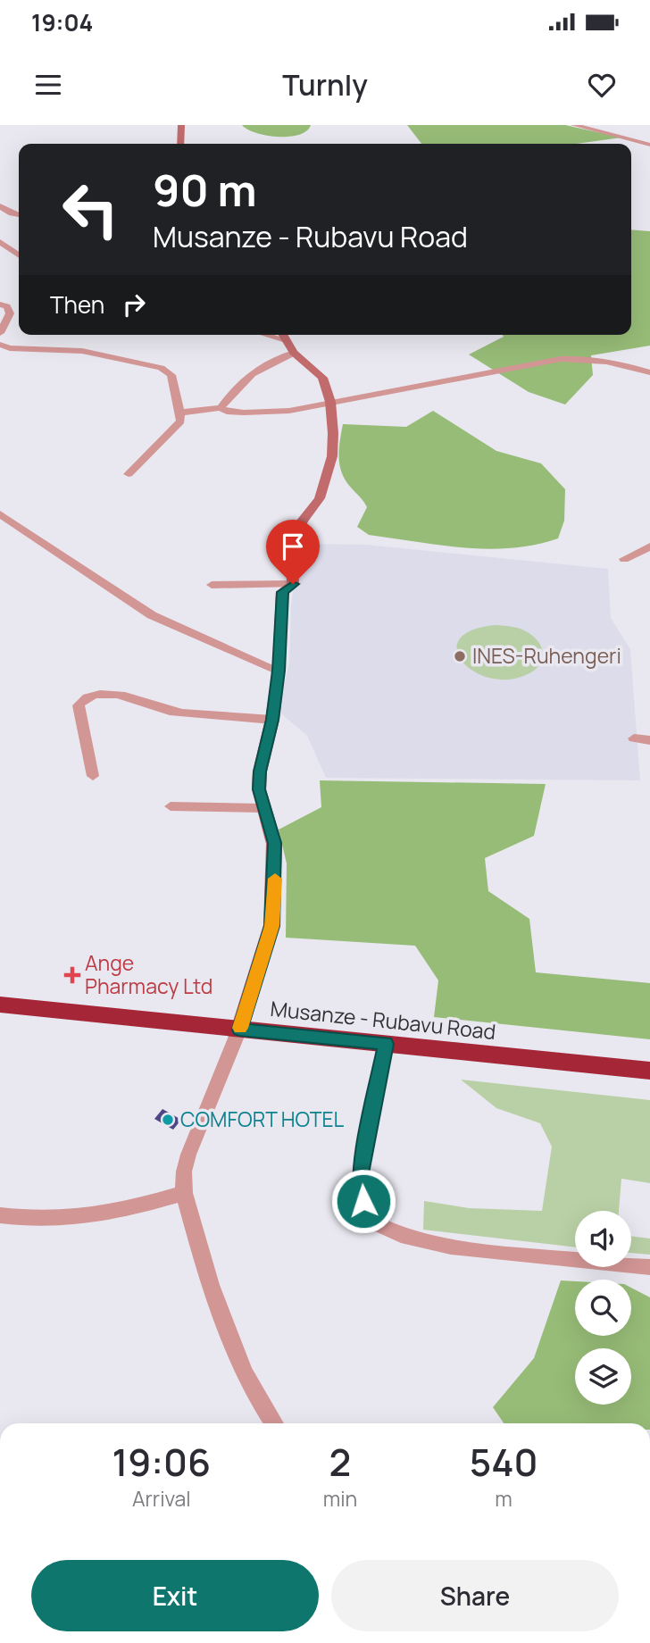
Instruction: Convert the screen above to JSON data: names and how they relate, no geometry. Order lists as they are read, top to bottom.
{
  "streets": {
    "highway": ["Musanze - Rubavu Road"]
  },
  "places": {
    "other": ["INES-Ruhengeri", "COMFORT HOTEL"],
    "health": ["Ange Pharmacy Ltd"]
  },
  "page": {
    "status": "19:04",
    "header": "Turnly",
    "turn": ["90 m", "Musanze - Rubavu Road"],
    "then": "Then",
    "eta": [
      "19:06",
      "Arrival",
      "2",
      "min",
      "540",
      "m"
    ],
    "buttons": ["Exit", "Share"]
  }
}
